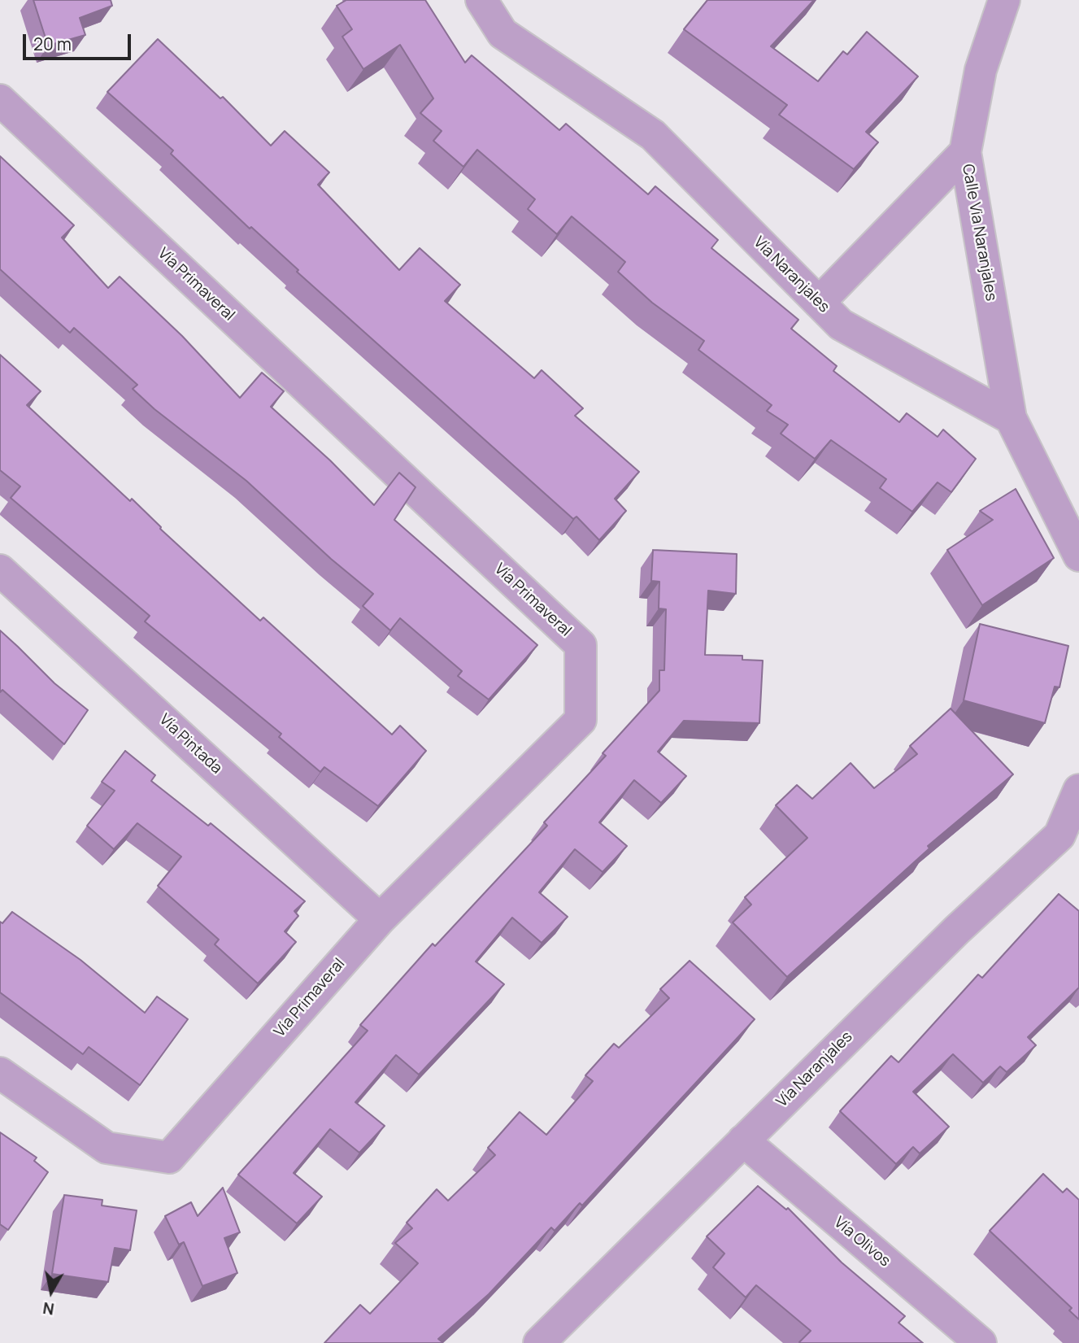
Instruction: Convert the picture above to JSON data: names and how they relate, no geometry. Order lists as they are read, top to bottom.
{
  "streets": {
    "street": [
      "Calle Via Naranjales",
      "Vía Naranjales",
      "Vía Primaveral",
      "Vía Pintada",
      "Vía Olivos"
    ]
  },
  "crossings": [
    ["Calle Via Naranjales", "Vía Naranjales"],
    ["Vía Naranjales", "Vía Olivos"],
    ["Vía Primaveral", "Vía Pintada"]
  ],
  "scale_bar": "20 m",
  "north": "bottom"
}
